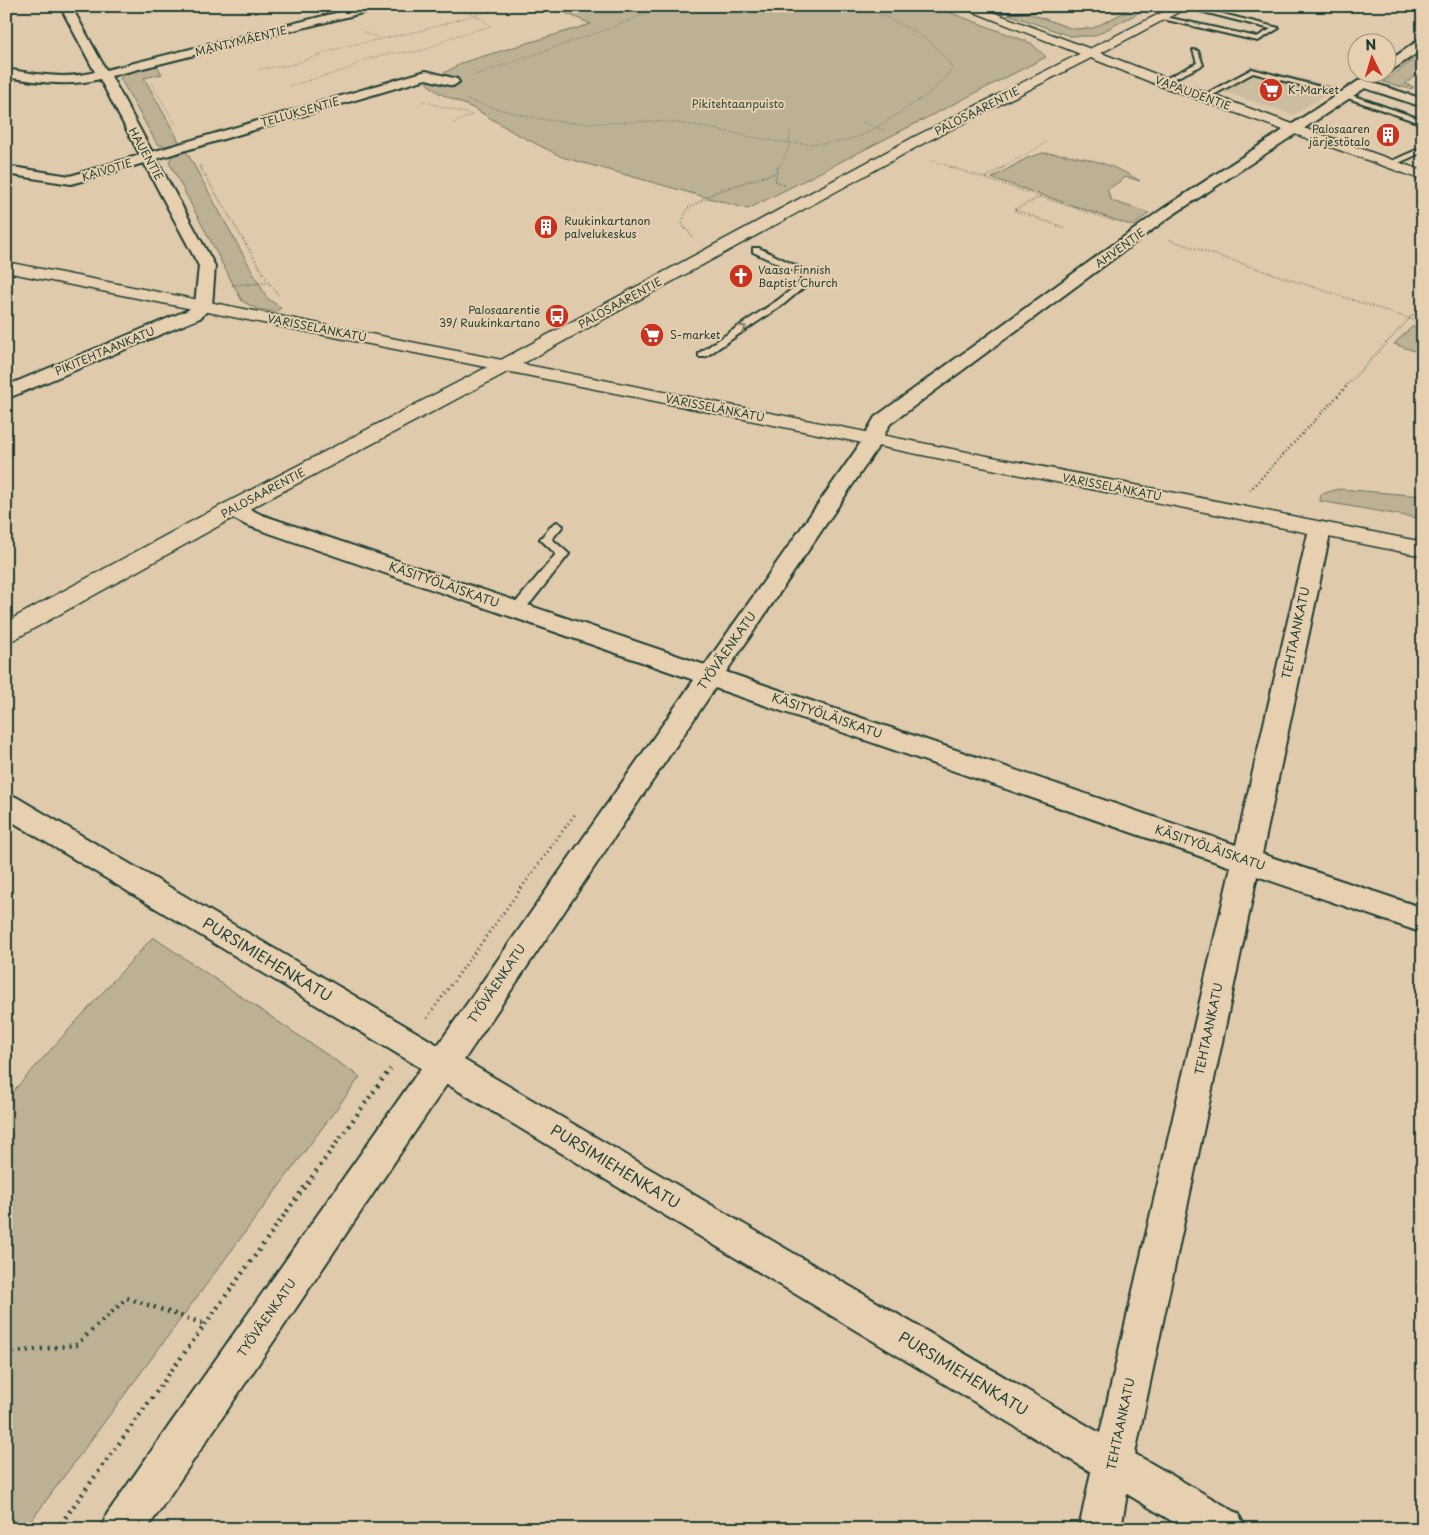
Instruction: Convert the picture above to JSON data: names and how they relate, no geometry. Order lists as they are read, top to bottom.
{
  "streets": {
    "main road": ["VAPAUDENTIE", "PALOSAARENTIE", "VARISSELÄNKATU"],
    "street": [
      "MÄNTYMÄENTIE",
      "TELLUKSENTIE",
      "HAUENTIE",
      "KAIVOTIE",
      "AHVENTIE",
      "PIKITEHTAANKATU",
      "KÄSITYÖLÄISKATU",
      "TEHTAANKATU",
      "TYÖVÄENKATU",
      "PURSIMIEHENKATU"
    ]
  },
  "crossings": [
    ["MÄNTYMÄENTIE", "HAUENTIE"],
    ["VAPAUDENTIE", "PALOSAARENTIE"],
    ["VAPAUDENTIE", "AHVENTIE"],
    ["PALOSAARENTIE", "VARISSELÄNKATU"],
    ["PALOSAARENTIE", "KÄSITYÖLÄISKATU"],
    ["TELLUKSENTIE", "HAUENTIE"],
    ["TELLUKSENTIE", "KAIVOTIE"],
    ["HAUENTIE", "KAIVOTIE"],
    ["HAUENTIE", "VARISSELÄNKATU"],
    ["HAUENTIE", "PIKITEHTAANKATU"],
    ["AHVENTIE", "VARISSELÄNKATU"],
    ["AHVENTIE", "TYÖVÄENKATU"],
    ["VARISSELÄNKATU", "PIKITEHTAANKATU"],
    ["VARISSELÄNKATU", "TEHTAANKATU"],
    ["VARISSELÄNKATU", "TYÖVÄENKATU"],
    ["KÄSITYÖLÄISKATU", "TEHTAANKATU"],
    ["KÄSITYÖLÄISKATU", "TYÖVÄENKATU"],
    ["TEHTAANKATU", "PURSIMIEHENKATU"],
    ["TYÖVÄENKATU", "PURSIMIEHENKATU"]
  ],
  "parks": ["Pikitehtaanpuisto"],
  "places": {
    "supermarket": ["K-Market", "S-market"],
    "building": ["Palosaaren järjestötalo", "Ruukinkartanon palvelukeskus"],
    "church": ["Vaasa Finnish Baptist Church"],
    "bus stop": ["Palosaarentie 39/ Ruukinkartano"]
  },
  "north": "top"
}
